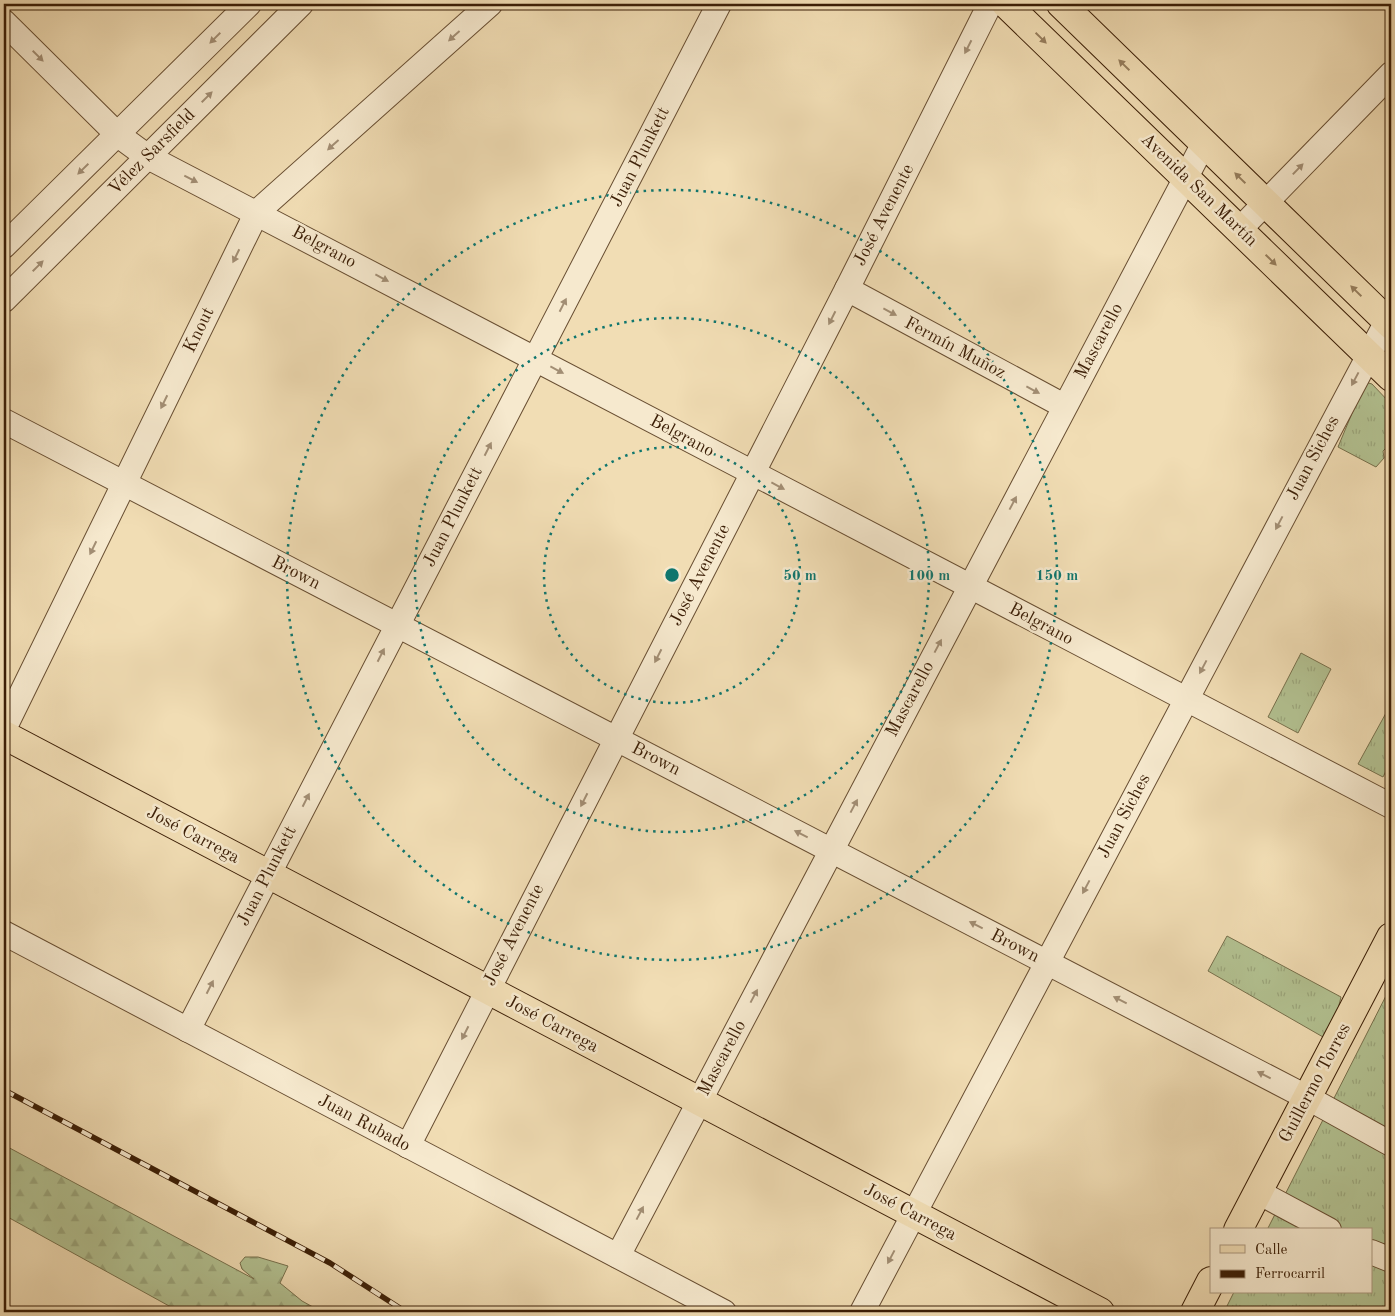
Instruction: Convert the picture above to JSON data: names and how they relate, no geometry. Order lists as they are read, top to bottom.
{
  "streets": {
    "main road": ["Avenida San Martín", "José Carrega", "Guillermo Torres"],
    "street": [
      "Vélez Sarsfield",
      "Juan Plunkett",
      "José Avenente",
      "Belgrano",
      "Knout",
      "Mascarello",
      "Fermín Muñoz",
      "Juan Siches",
      "Brown",
      "Juan Rubado"
    ]
  },
  "crossings": [
    ["Vélez Sarsfield", "Belgrano"],
    ["Juan Plunkett", "Belgrano"],
    ["Juan Plunkett", "Brown"],
    ["Juan Plunkett", "José Carrega"],
    ["Juan Plunkett", "Juan Rubado"],
    ["Avenida San Martín", "Mascarello"],
    ["Avenida San Martín", "Juan Siches"],
    ["José Avenente", "Belgrano"],
    ["José Avenente", "Fermín Muñoz"],
    ["José Avenente", "Brown"],
    ["José Avenente", "José Carrega"],
    ["José Avenente", "Juan Rubado"],
    ["Belgrano", "Knout"],
    ["Belgrano", "Mascarello"],
    ["Belgrano", "Juan Siches"],
    ["Knout", "Brown"],
    ["Mascarello", "Fermín Muñoz"],
    ["Mascarello", "Brown"],
    ["Mascarello", "José Carrega"],
    ["Mascarello", "Juan Rubado"],
    ["Juan Siches", "Brown"],
    ["Juan Siches", "José Carrega"],
    ["Brown", "Guillermo Torres"]
  ],
  "one_way": [
    "Juan Plunkett",
    "José Avenente",
    "Belgrano",
    "Knout",
    "Mascarello",
    "Fermín Muñoz",
    "Juan Siches",
    "Brown"
  ],
  "legend": ["Calle", "Ferrocarril"],
  "rings": ["50 m", "100 m", "150 m"]
}
